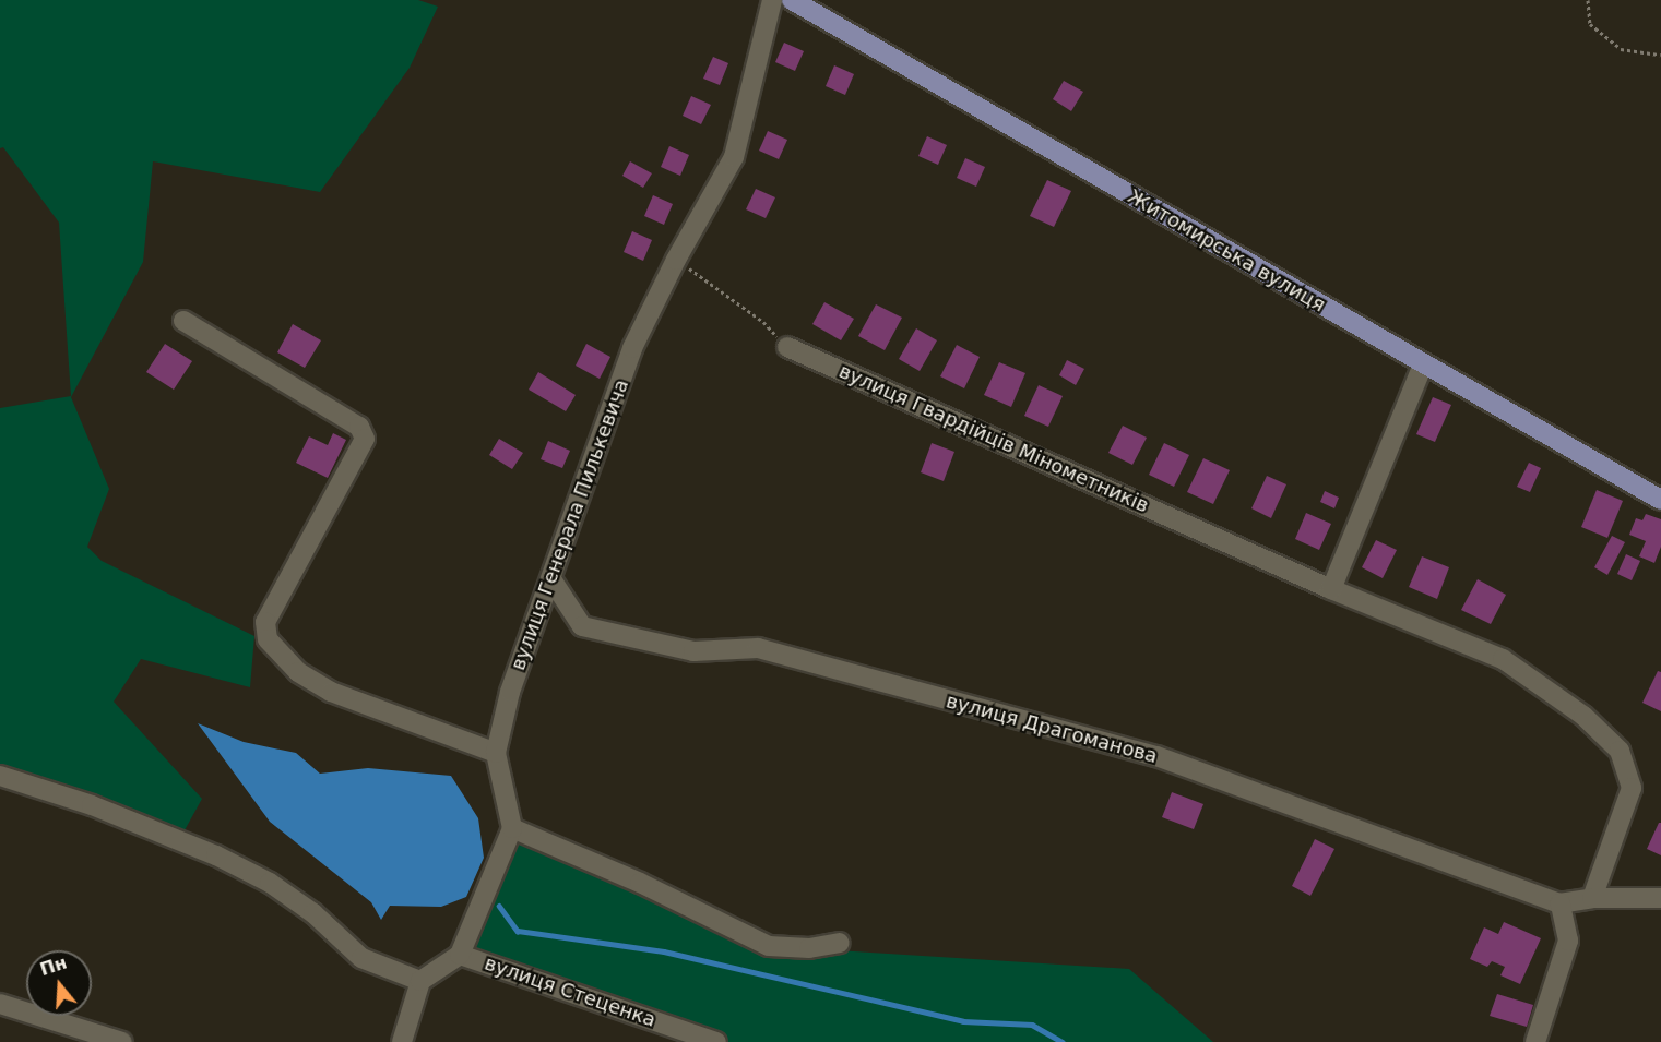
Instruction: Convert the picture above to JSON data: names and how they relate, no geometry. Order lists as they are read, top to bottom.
{
  "streets": {
    "main road": ["Житомирська вулиця"],
    "street": [
      "вулиця Гвардійців Мінометників",
      "вулиця Генерала Пилькевича",
      "вулиця Драгоманова",
      "вулиця Стеценка"
    ]
  },
  "crossings": [
    ["вулиця Генерала Пилькевича", "вулиця Драгоманова"]
  ],
  "north": "top"
}
